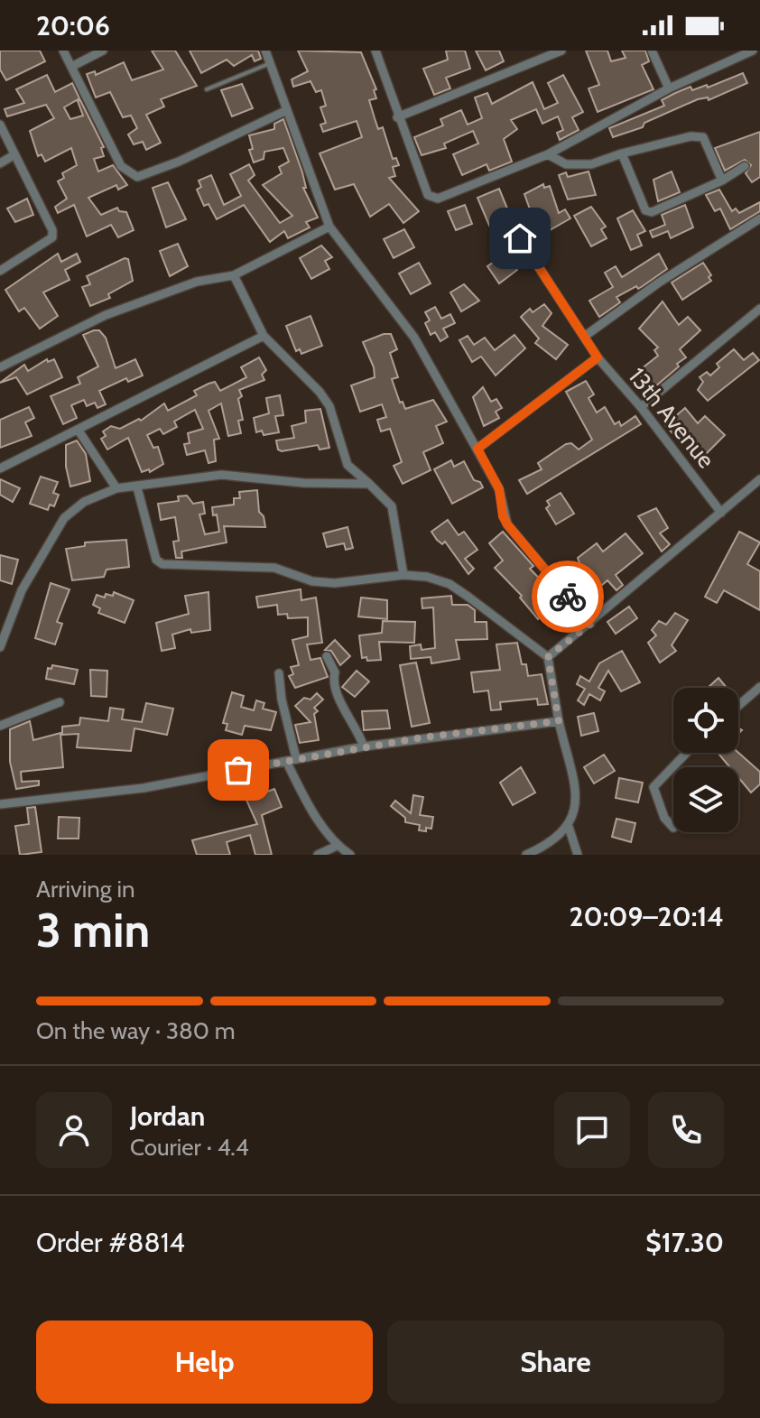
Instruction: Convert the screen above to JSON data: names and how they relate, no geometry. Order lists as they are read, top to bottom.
{
  "streets": {
    "street": ["13th Avenue"]
  },
  "page": {
    "status": "20:06",
    "heading": ["3 min", "Arriving in", "20:09–20:14"],
    "panel": [
      "Jordan",
      "Courier · 4.4",
      "Order #8814",
      "$17.30"
    ],
    "bar": "On the way · 380 m",
    "buttons": ["Help", "Share"]
  }
}
